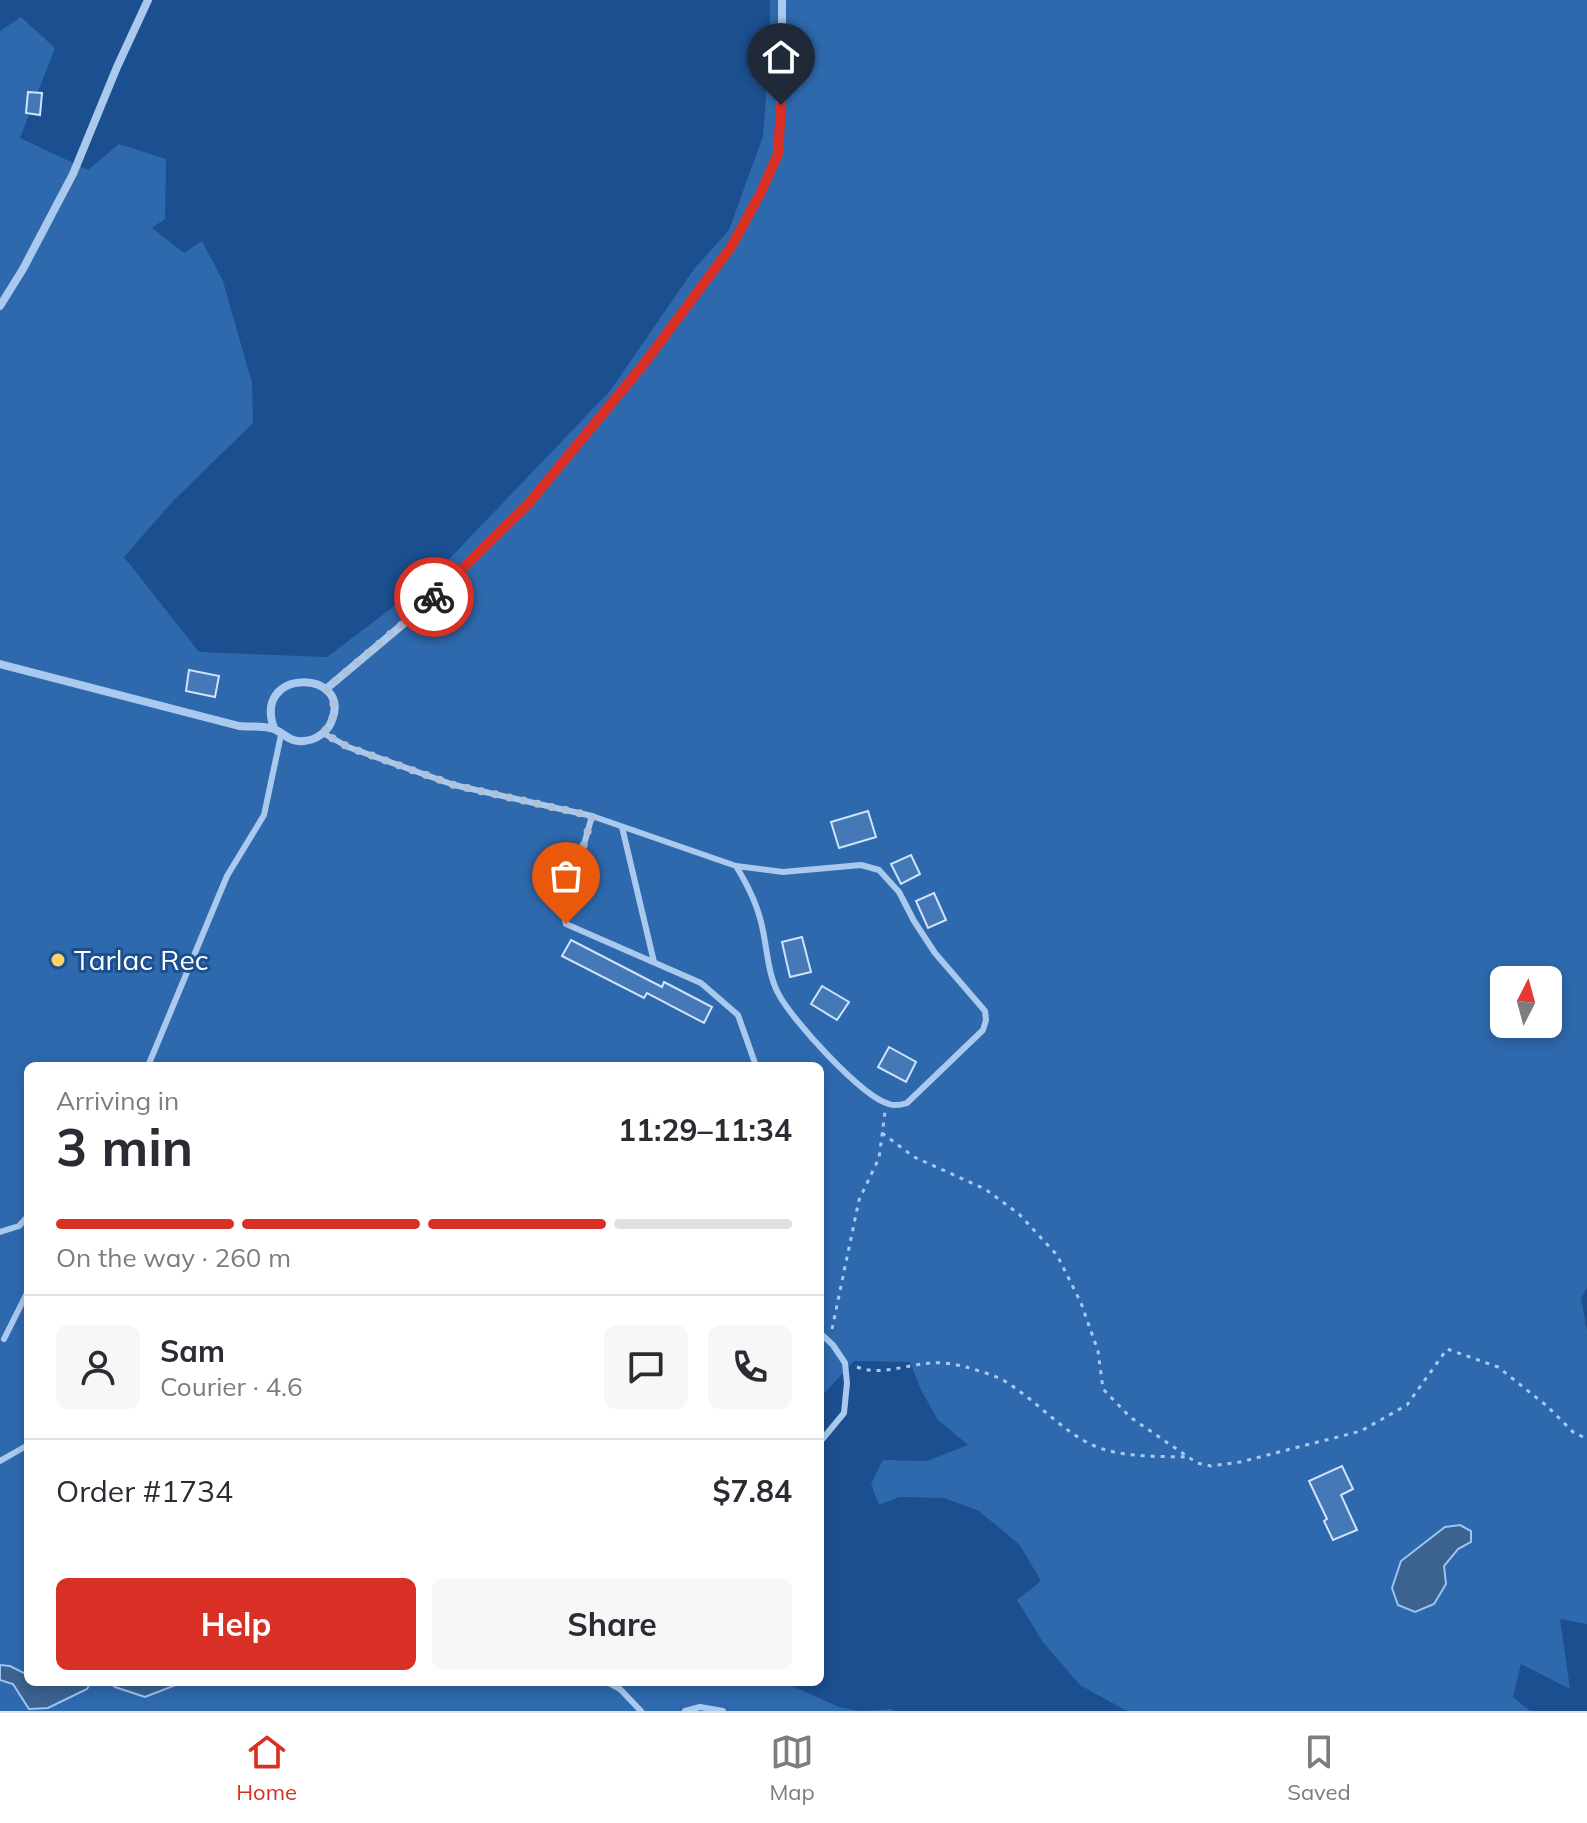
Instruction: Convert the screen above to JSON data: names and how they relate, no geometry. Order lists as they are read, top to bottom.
{
  "places": ["Tarlac Rec"],
  "north": "top",
  "page": {
    "heading": ["3 min", "Arriving in", "11:29–11:34"],
    "panel": [
      "Sam",
      "Courier · 4.6",
      "Order #1734",
      "$7.84"
    ],
    "bar": "On the way · 260 m",
    "buttons": ["Help", "Share"],
    "tabs": ["Home", "Map", "Saved"]
  }
}
